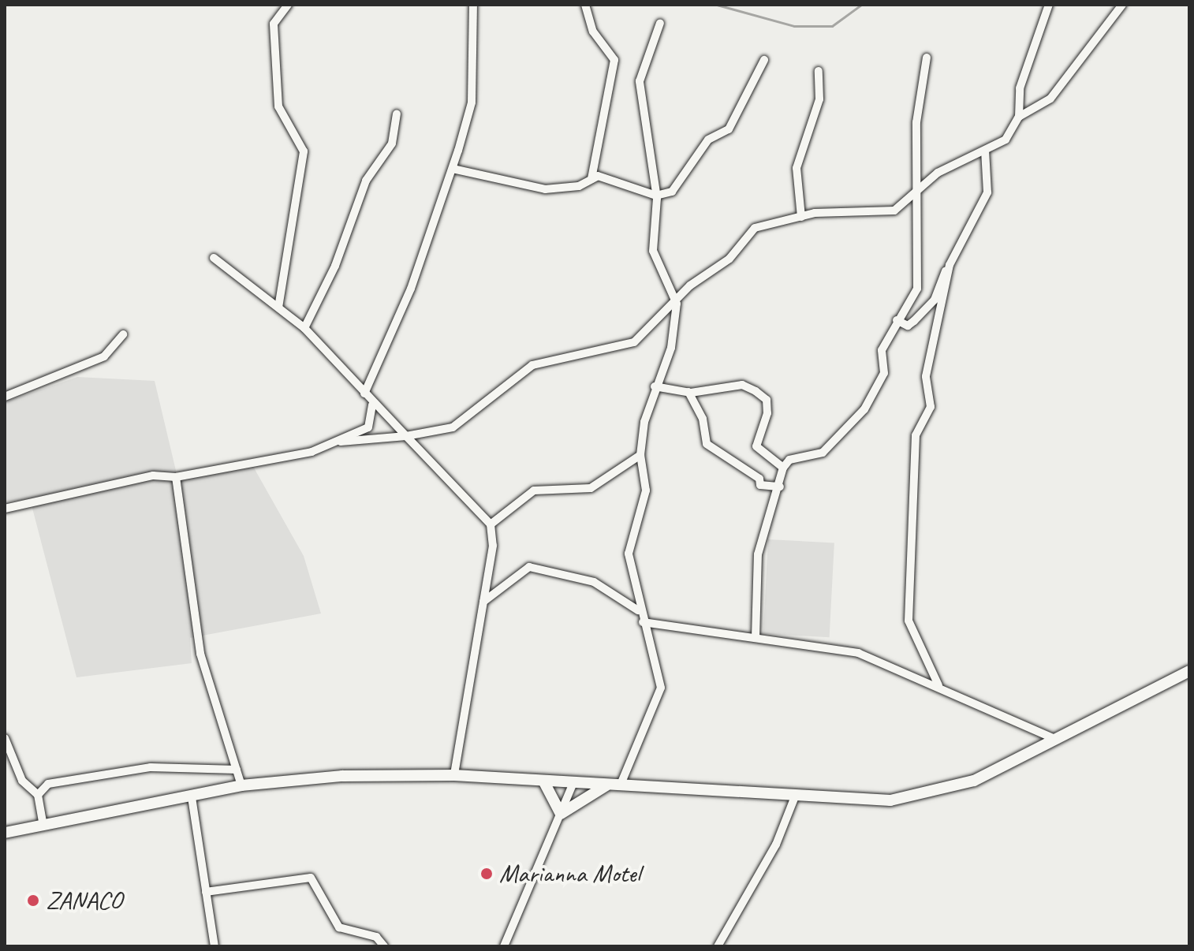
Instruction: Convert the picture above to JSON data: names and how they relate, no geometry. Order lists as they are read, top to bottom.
{
  "places": ["Marianna Motel", "ZANACO"]
}
